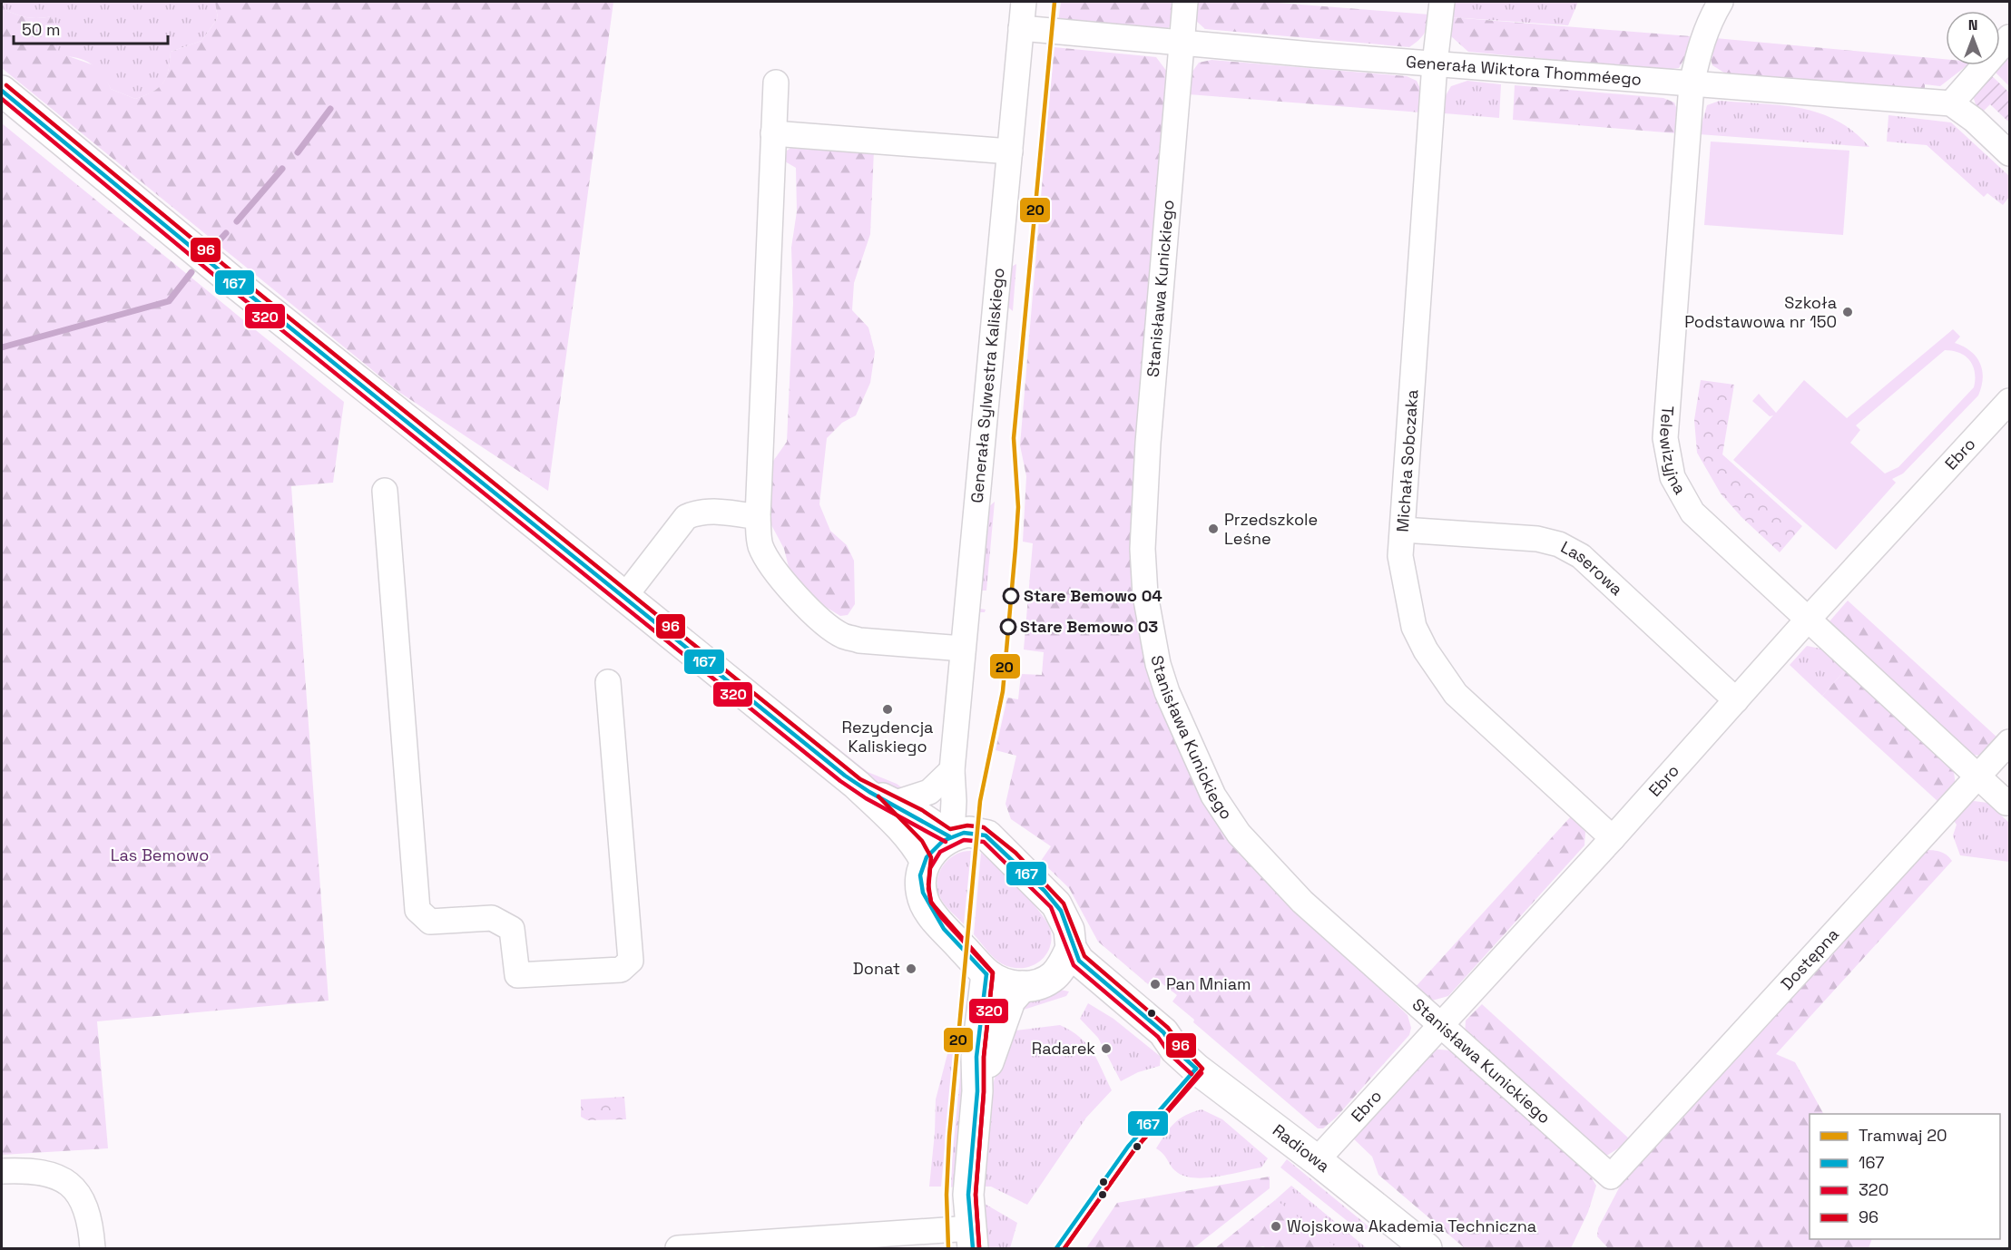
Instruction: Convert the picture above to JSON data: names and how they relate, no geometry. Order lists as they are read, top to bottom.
{
  "streets": {
    "main road": ["Radiowa"],
    "street": [
      "Generała Wiktora Thomméego",
      "Stanisława Kunickiego",
      "Generała Sylwestra Kaliskiego",
      "Telewizyjna",
      "Ebro",
      "Michała Sobczaka",
      "Laserowa",
      "Dostępna"
    ]
  },
  "crossings": [
    ["Generała Wiktora Thomméego", "Stanisława Kunickiego"],
    ["Generała Wiktora Thomméego", "Generała Sylwestra Kaliskiego"],
    ["Generała Wiktora Thomméego", "Telewizyjna"],
    ["Generała Wiktora Thomméego", "Michała Sobczaka"],
    ["Stanisława Kunickiego", "Ebro"],
    ["Stanisława Kunickiego", "Dostępna"],
    ["Generała Sylwestra Kaliskiego", "Radiowa"],
    ["Telewizyjna", "Ebro"],
    ["Telewizyjna", "Dostępna"],
    ["Ebro", "Michała Sobczaka"],
    ["Ebro", "Laserowa"],
    ["Ebro", "Radiowa"],
    ["Michała Sobczaka", "Laserowa"]
  ],
  "parks": ["Las Bemowo"],
  "places": [
    "Szkoła Podstawowa nr 150",
    "Przedszkole Leśne",
    "Stare Bemowo 04",
    "Stare Bemowo 03",
    "Rezydencja Kaliskiego",
    "Donat",
    "Pan Mniam",
    "Radarek",
    "Wojskowa Akademia Techniczna"
  ],
  "lines": [
    "tram line 20",
    "transit line 96",
    "transit line 167",
    "transit line 320"
  ],
  "legend": [
    "Tramwaj 20",
    "167",
    "320",
    "96"
  ],
  "scale_bar": "50 m",
  "north": "top"
}
